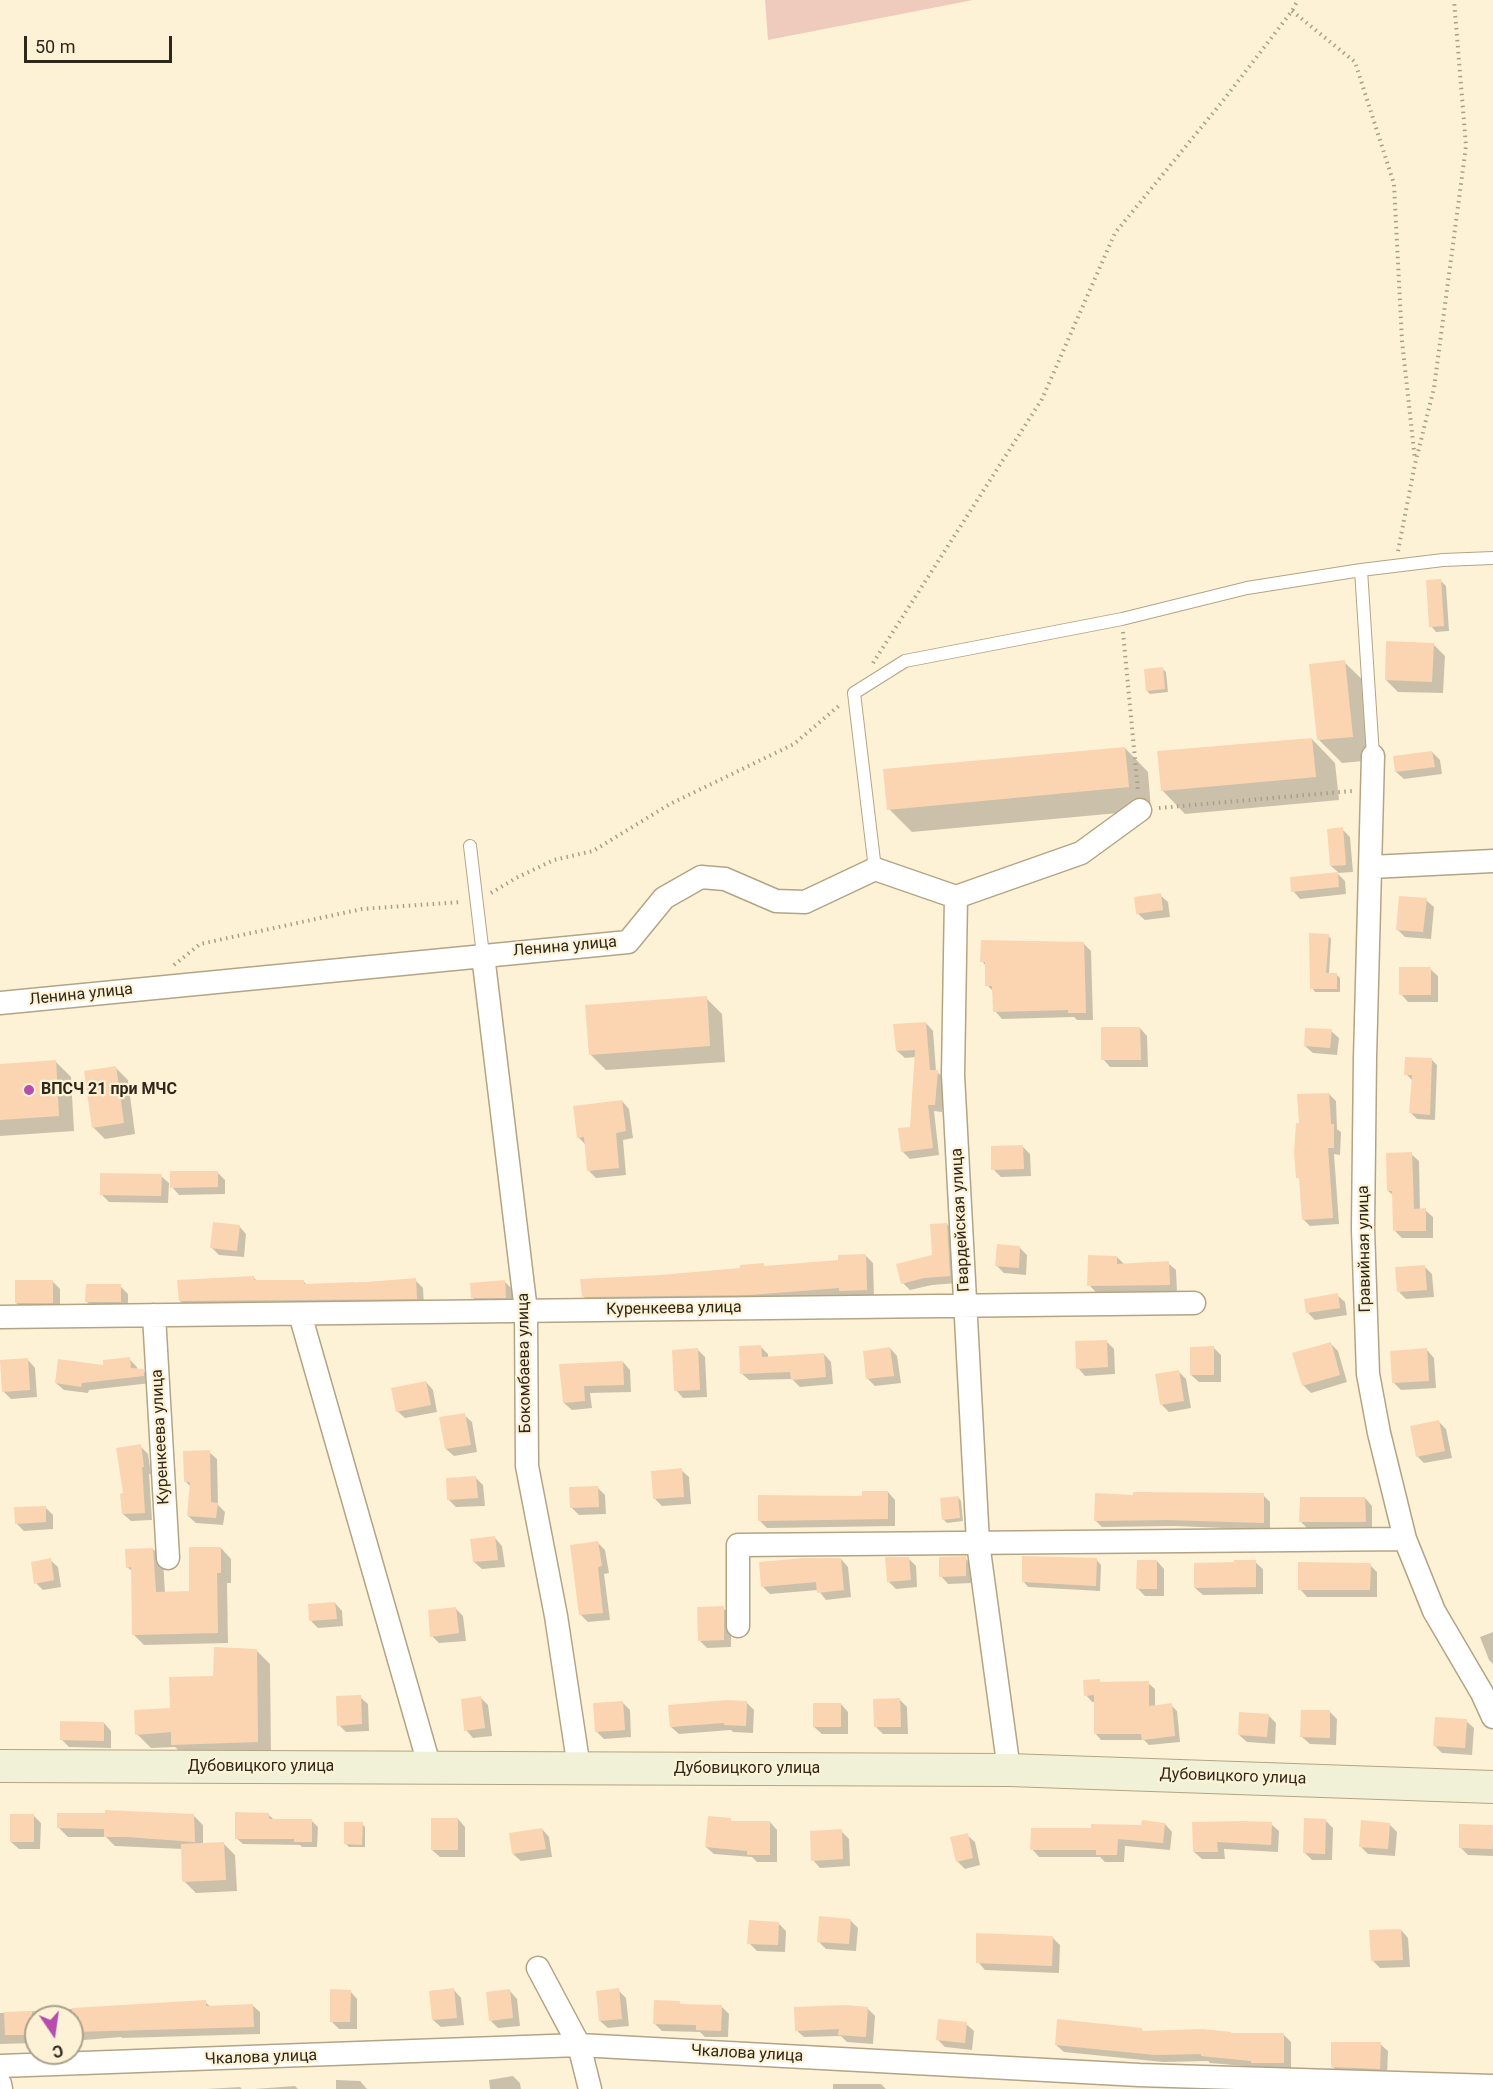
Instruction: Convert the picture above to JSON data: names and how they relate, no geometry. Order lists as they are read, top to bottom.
{
  "streets": {
    "street": [
      "Ленина улица",
      "Гвардейская улица",
      "Гравийная улица",
      "Куренкеева улица",
      "Бокомбаева улица",
      "Дубовицкого улица",
      "Чкалова улица"
    ]
  },
  "crossings": [
    ["Ленина улица", "Бокомбаева улица"],
    ["Гвардейская улица", "Куренкеева улица"],
    ["Гвардейская улица", "Дубовицкого улица"],
    ["Куренкеева улица", "Бокомбаева улица"],
    ["Бокомбаева улица", "Дубовицкого улица"]
  ],
  "places": ["ВПСЧ 21 при МЧС"],
  "scale_bar": "50 m",
  "north": "bottom"
}
